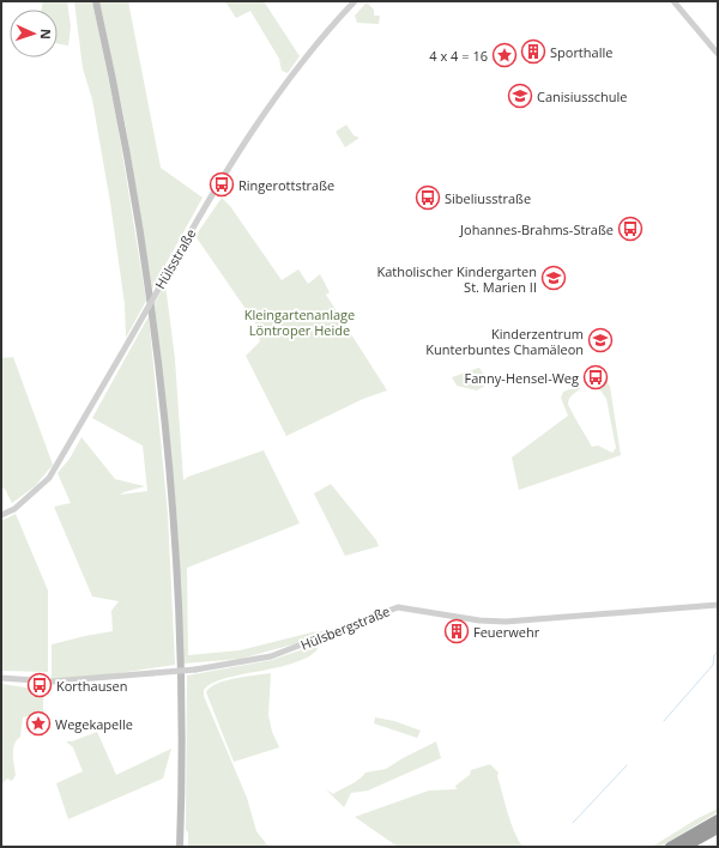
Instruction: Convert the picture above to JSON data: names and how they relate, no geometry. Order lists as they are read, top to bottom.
{
  "streets": {
    "street": ["Hülsstraße", "Hülsbergstraße"]
  },
  "parks": ["Kleingartenanlage Löntroper Heide"],
  "places": {
    "building": ["Sporthalle", "Feuerwehr"],
    "place": ["4 x 4 = 16", "Wegekapelle"],
    "school or university": ["Canisiusschule", "Katholischer Kindergarten St. Marien II", "Kinderzentrum Kunterbuntes Chamäleon"],
    "bus stop": [
      "Ringerottstraße",
      "Sibeliusstraße",
      "Johannes-Brahms-Straße",
      "Fanny-Hensel-Weg",
      "Korthausen"
    ]
  },
  "north": "right"
}
